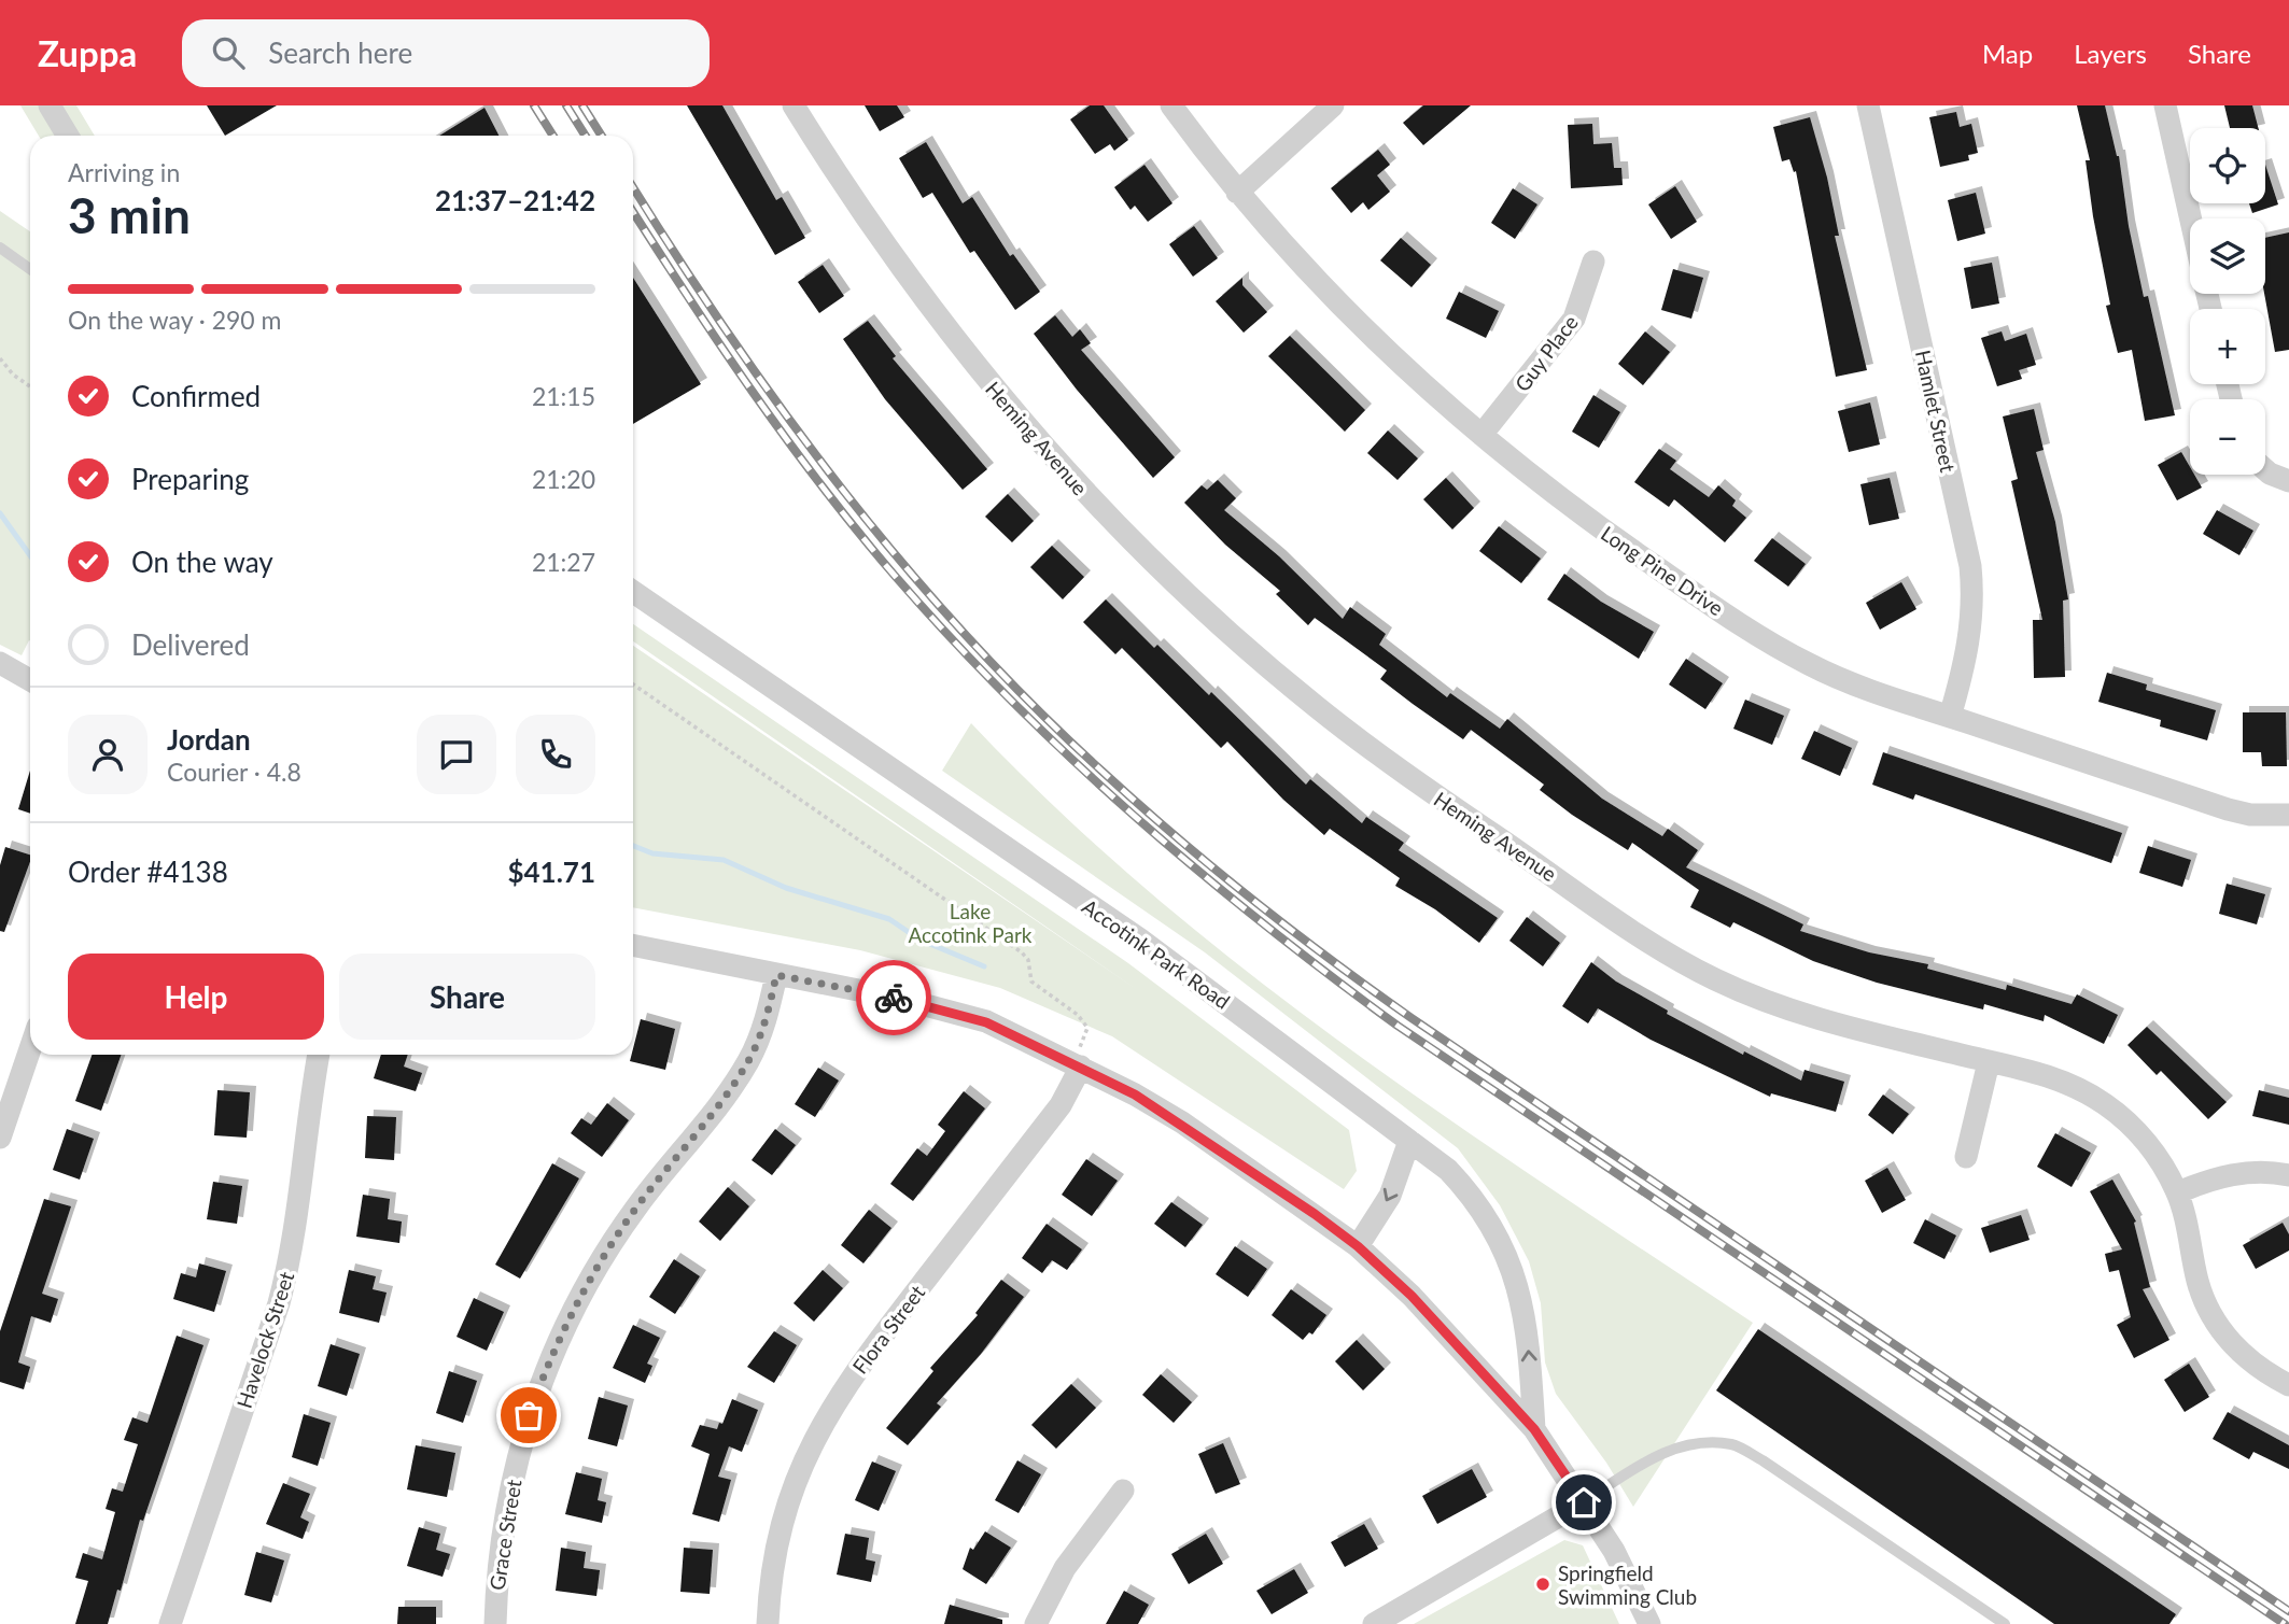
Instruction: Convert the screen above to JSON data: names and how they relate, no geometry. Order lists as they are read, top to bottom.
{
  "streets": {
    "street": [
      "Guy Place",
      "Hamlet Street",
      "Heming Avenue",
      "Long Pine Drive",
      "Accotink Park Road",
      "Flora Street",
      "Havelock Street",
      "Grace Street"
    ]
  },
  "crossings": [
    ["Guy Place", "Long Pine Drive"],
    ["Hamlet Street", "Long Pine Drive"]
  ],
  "parks": ["Lake Accotink Park"],
  "places": ["Springfield Swimming Club"],
  "page": {
    "header": "Zuppa",
    "search": "Search here",
    "nav": ["Map", "Layers", "Share"],
    "map_buttons": ["+", "−"],
    "heading": ["3 min", "Arriving in", "21:37–21:42"],
    "panel": [
      "Jordan",
      "Courier · 4.8",
      "Order #4138",
      "$41.71"
    ],
    "bar": "On the way · 290 m",
    "list": [
      ["Confirmed", "21:15"],
      ["Preparing", "21:20"],
      ["On the way", "21:27"],
      "Delivered"
    ],
    "buttons": ["Help", "Share"]
  }
}
